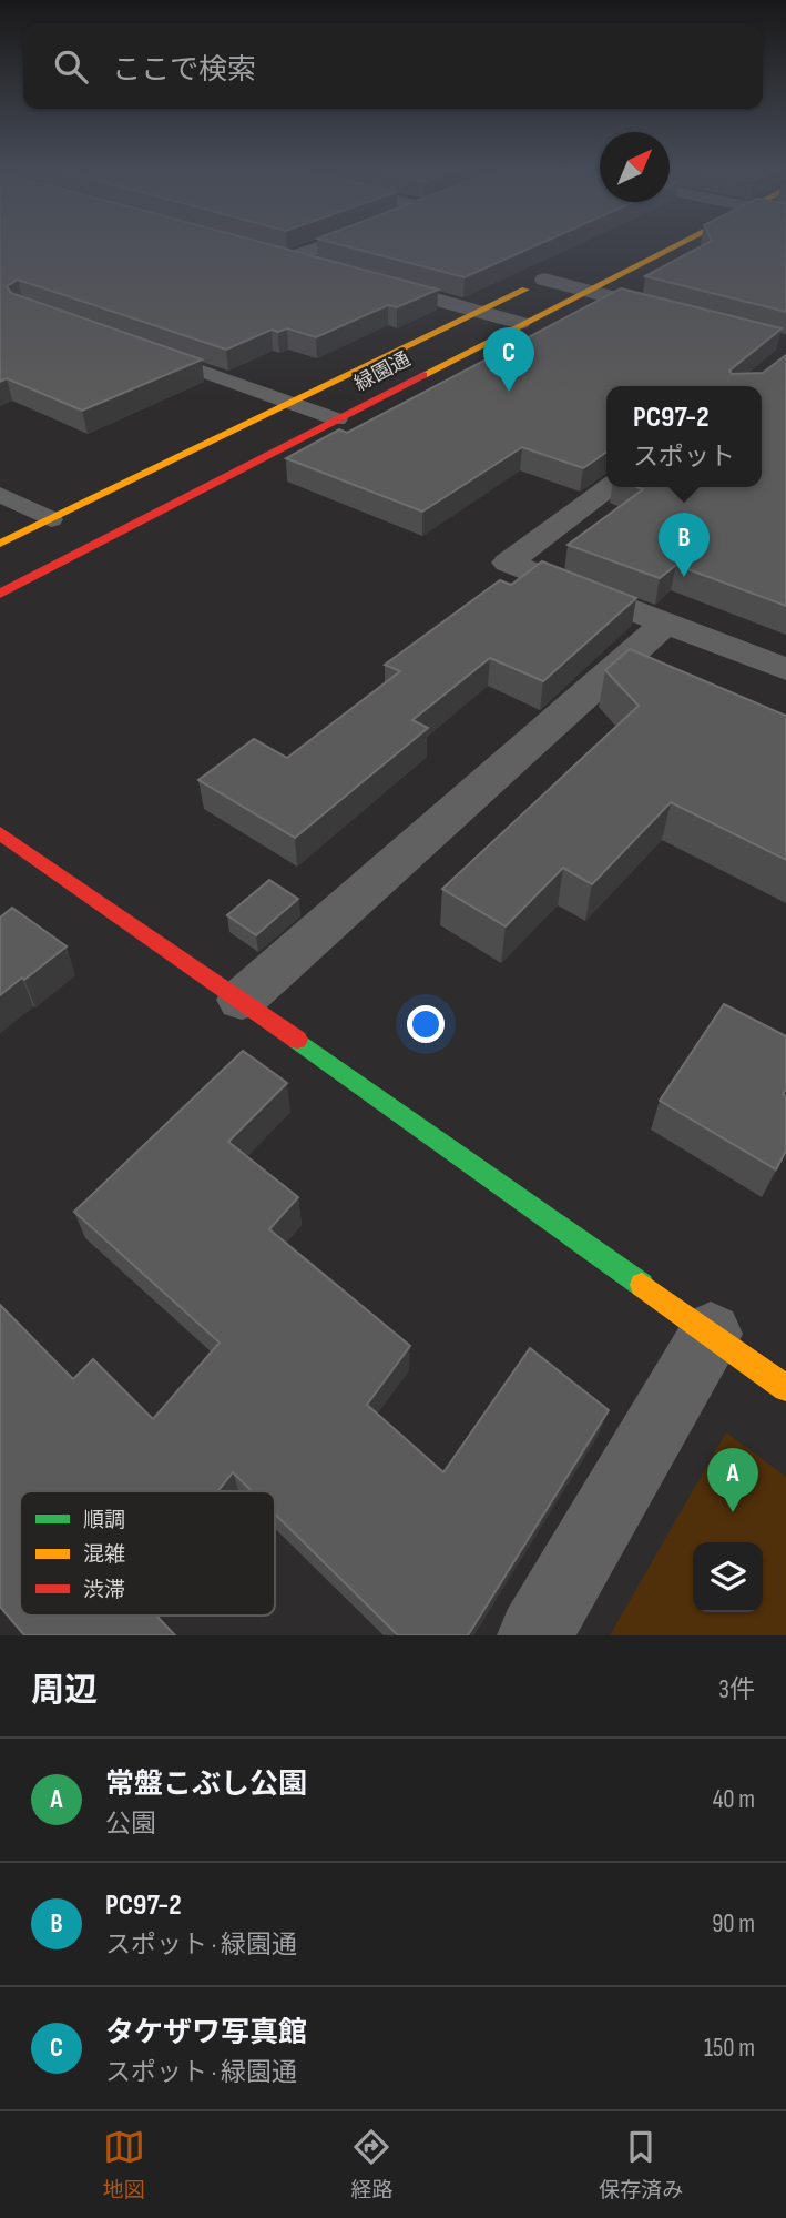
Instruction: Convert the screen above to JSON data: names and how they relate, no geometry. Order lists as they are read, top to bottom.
{
  "streets": {
    "street": ["緑園通"]
  },
  "legend": ["順調", "混雑", "渋滞"],
  "north": "top right",
  "page": {
    "search": "ここで検索",
    "pins": ["C", "B", "A"],
    "popup": ["PC97-2", "スポット"],
    "heading": ["周辺", "3件"],
    "list": [
      {
        "mark": "A",
        "name": "常盤こぶし公園",
        "note": "公園",
        "value": "40 m"
      },
      {
        "mark": "B",
        "name": "PC97-2",
        "note": "スポット · 緑園通",
        "value": "90 m"
      },
      {
        "mark": "C",
        "name": "タケザワ写真館",
        "note": "スポット · 緑園通",
        "value": "150 m"
      }
    ],
    "nav": ["地図", "経路", "保存済み"]
  }
}
